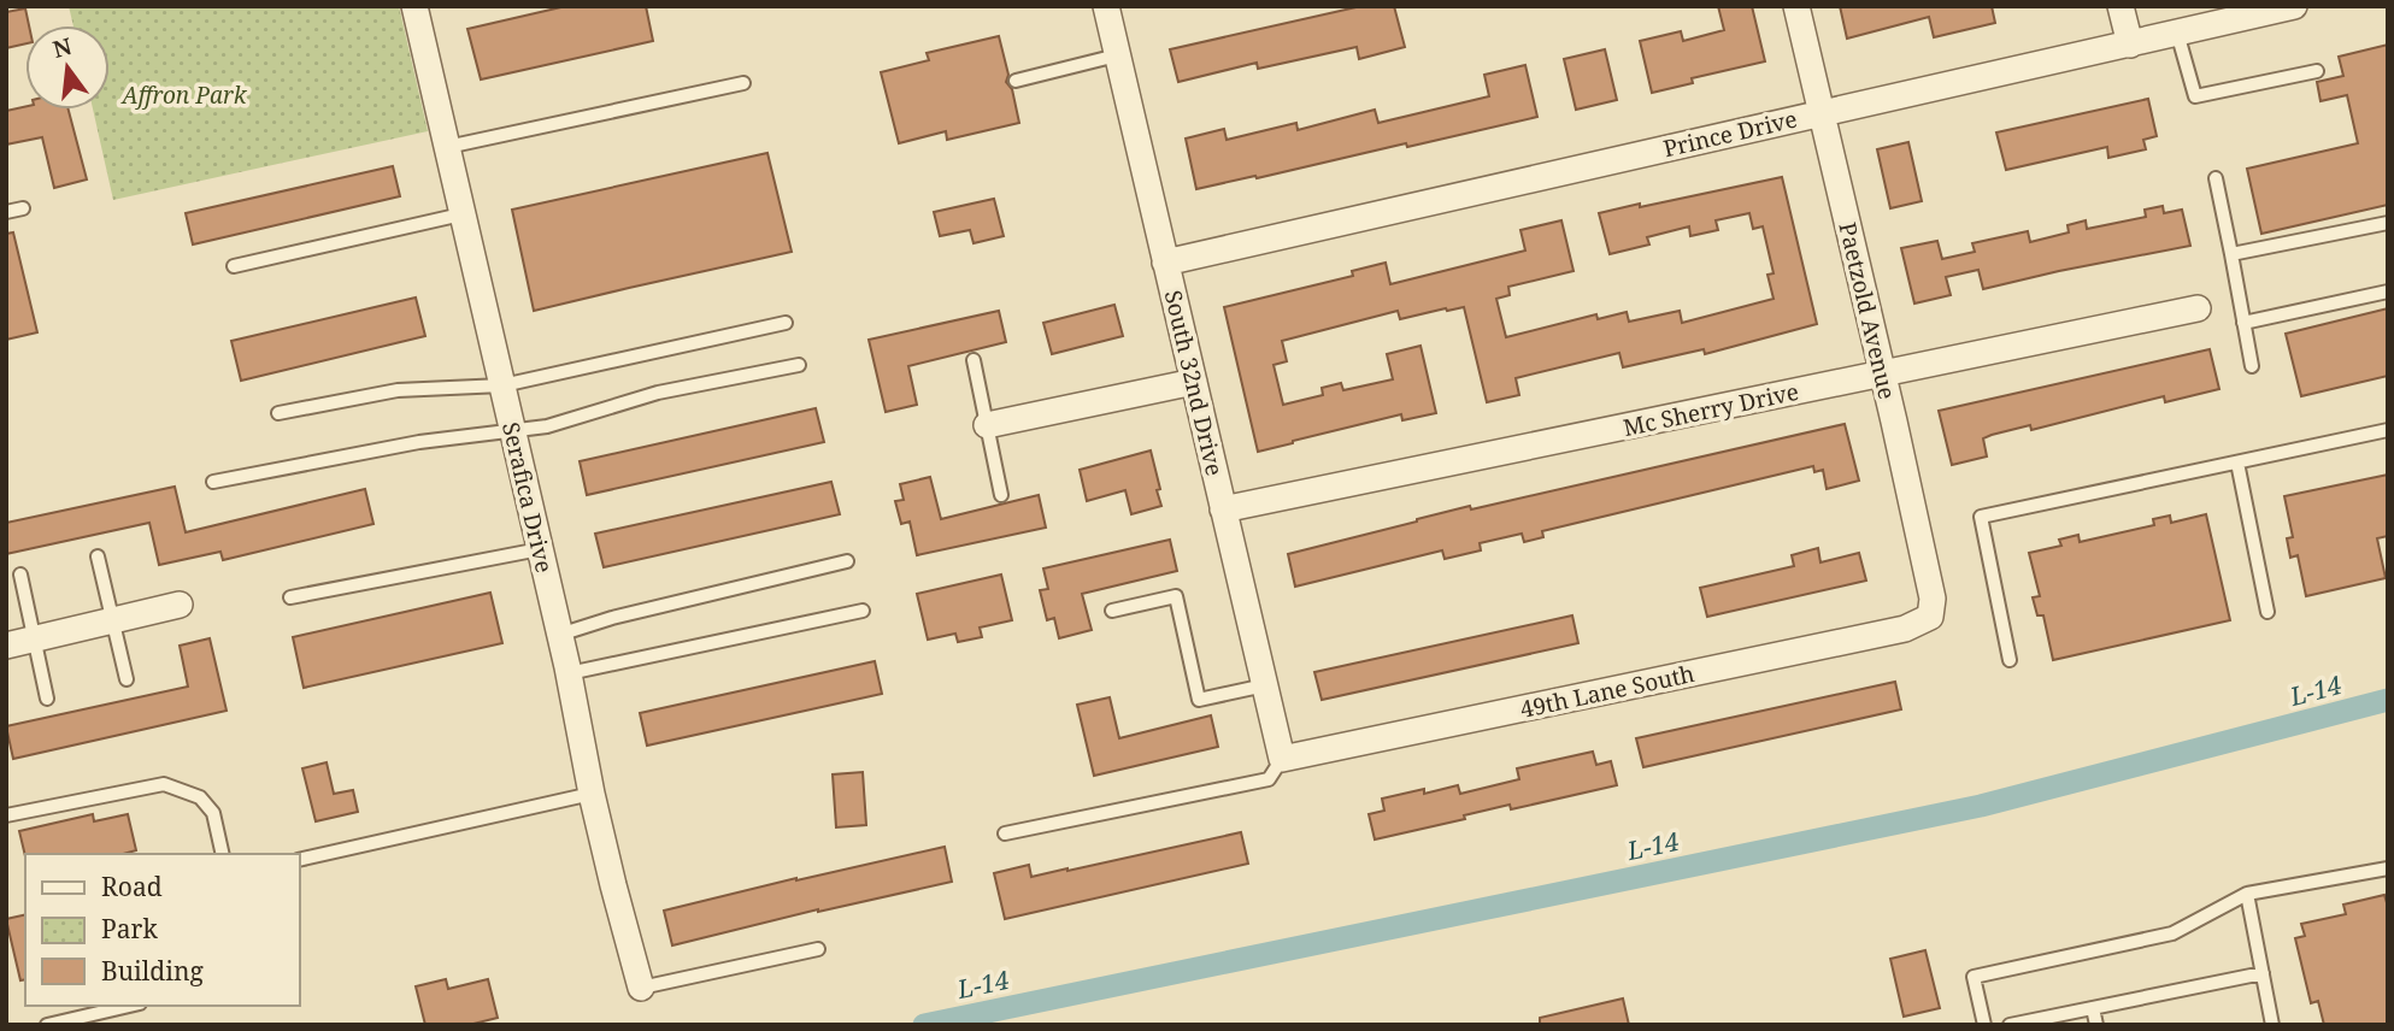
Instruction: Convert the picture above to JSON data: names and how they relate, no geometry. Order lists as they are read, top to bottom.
{
  "streets": {
    "street": [
      "Prince Drive",
      "Paetzold Avenue",
      "South 32nd Drive",
      "Mc Sherry Drive",
      "Serafica Drive",
      "49th Lane South"
    ]
  },
  "crossings": [
    ["Prince Drive", "Paetzold Avenue"],
    ["Prince Drive", "South 32nd Drive"],
    ["Paetzold Avenue", "Mc Sherry Drive"],
    ["Paetzold Avenue", "49th Lane South"],
    ["South 32nd Drive", "Mc Sherry Drive"],
    ["South 32nd Drive", "49th Lane South"]
  ],
  "water": ["L-14"],
  "parks": ["Affron Park"],
  "legend": ["Road", "Park", "Building"],
  "north": "top"
}
